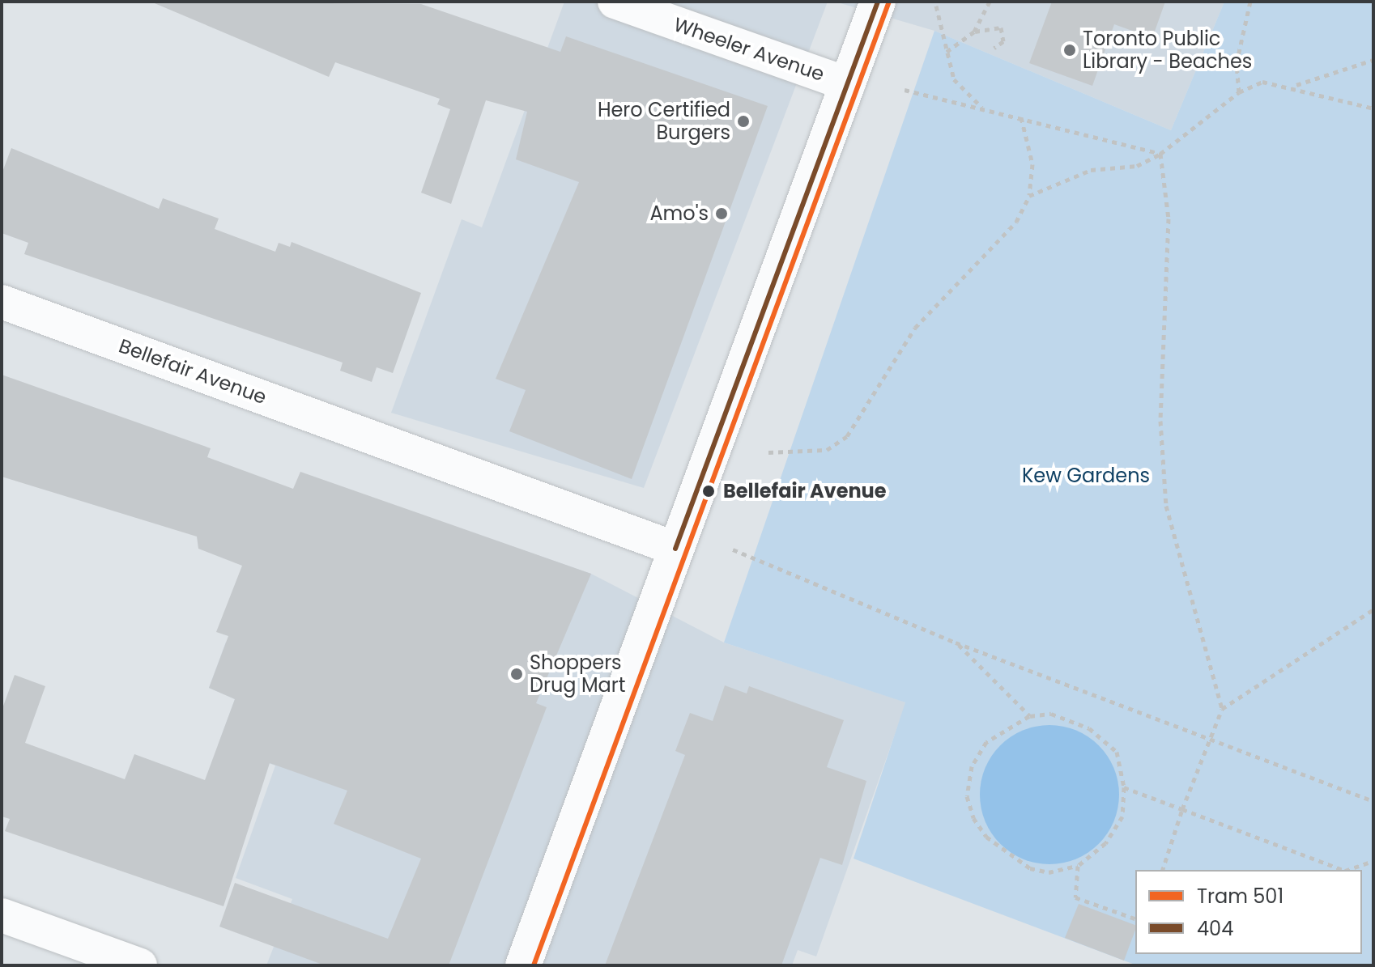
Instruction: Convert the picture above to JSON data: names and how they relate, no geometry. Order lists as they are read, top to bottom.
{
  "streets": {
    "street": ["Wheeler Avenue", "Bellefair Avenue"]
  },
  "parks": ["Kew Gardens"],
  "places": [
    "Toronto Public Library - Beaches",
    "Hero Certified Burgers",
    "Amo's",
    "Bellefair Avenue",
    "Shoppers Drug Mart"
  ],
  "lines": ["tram line 501", "transit line 404"],
  "legend": ["Tram 501", "404"]
}
